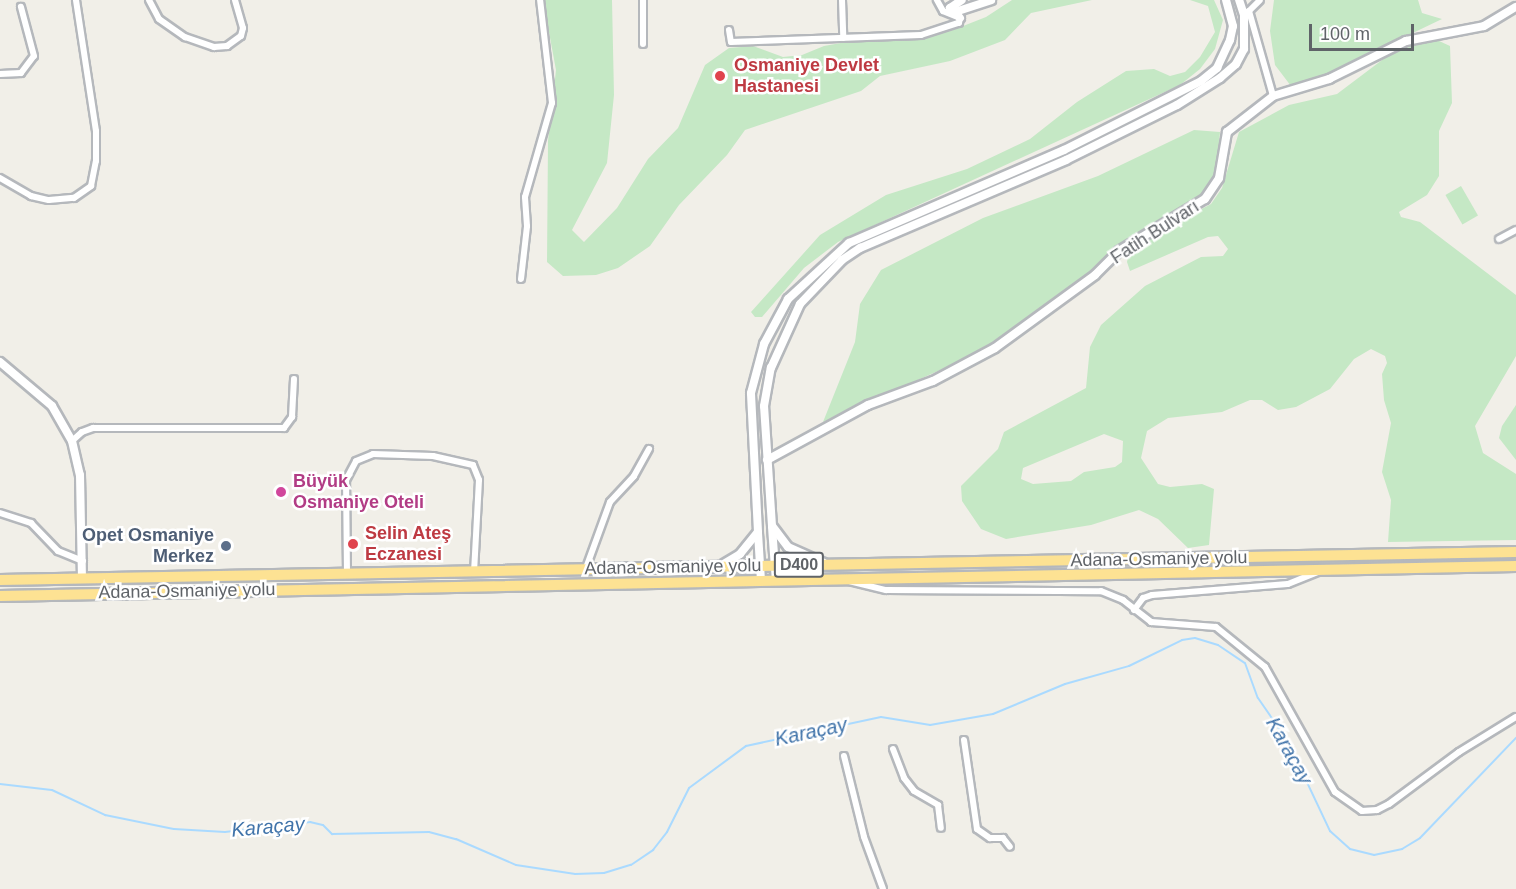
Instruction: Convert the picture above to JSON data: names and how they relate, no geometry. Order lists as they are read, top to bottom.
{
  "streets": {
    "highway": ["Adana-Osmaniye yolu", "D400"],
    "street": ["Fatih Bulvarı"]
  },
  "crossings": [
    ["Adana-Osmaniye yolu", "D400"]
  ],
  "water": ["Karaçay"],
  "places": [
    "Osmaniye Devlet Hastanesi",
    "Büyük Osmaniye Oteli",
    "Selin Ateş Eczanesi",
    "Opet Osmaniye Merkez"
  ],
  "scale_bar": "100 m"
}
